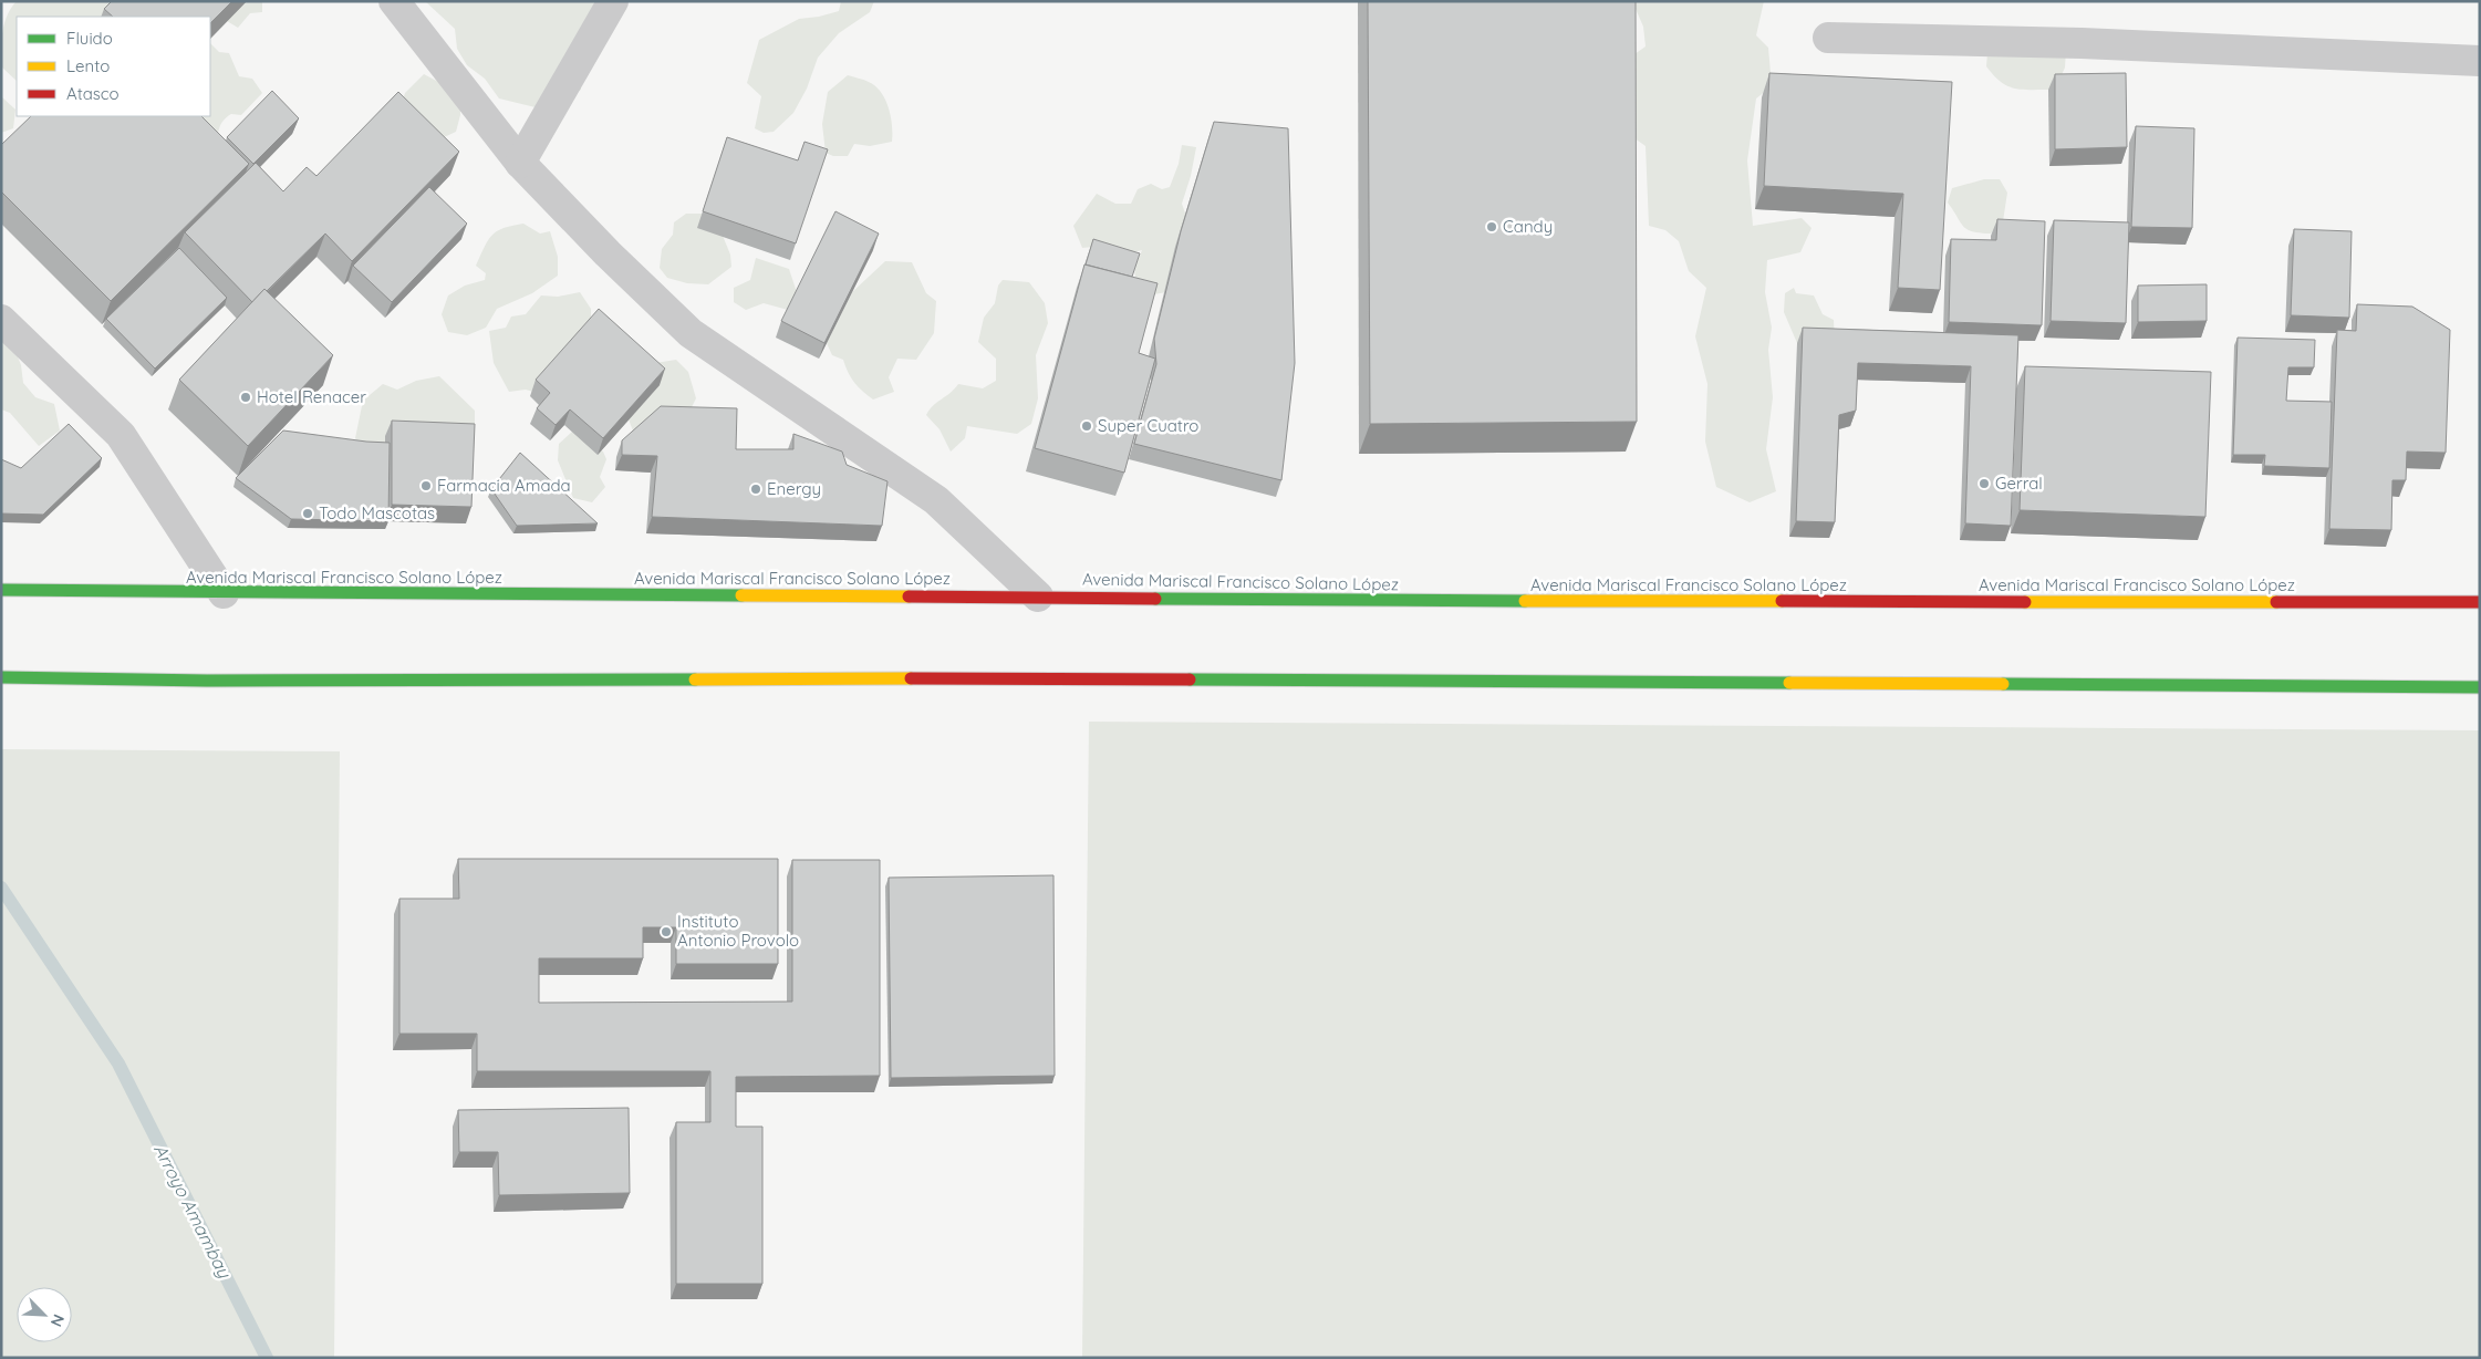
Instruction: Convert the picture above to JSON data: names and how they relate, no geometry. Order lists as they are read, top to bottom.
{
  "streets": {
    "main road": ["Avenida Mariscal Francisco Solano López"]
  },
  "water": ["Arroyo Amambay"],
  "places": [
    "Candy",
    "Hotel Renacer",
    "Super Cuatro",
    "Gerral",
    "Farmacia Amada",
    "Energy",
    "Todo Mascotas",
    "Instituto Antonio Provolo"
  ],
  "legend": ["Fluido", "Lento", "Atasco"],
  "north": "bottom right"
}
